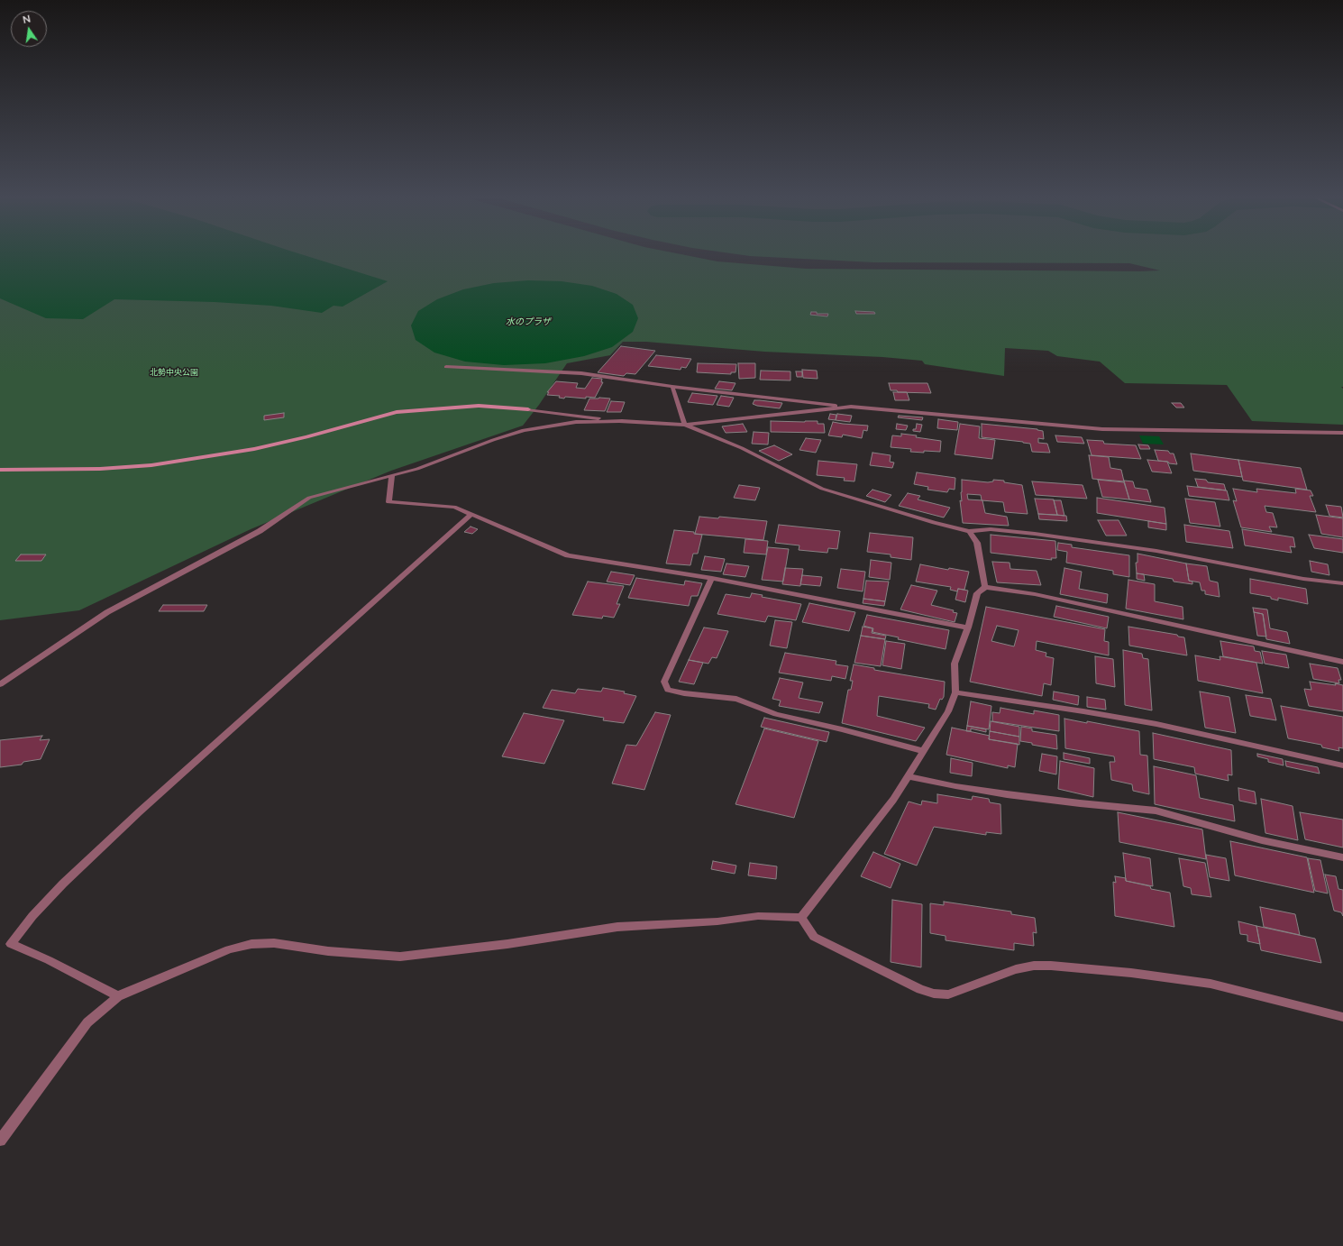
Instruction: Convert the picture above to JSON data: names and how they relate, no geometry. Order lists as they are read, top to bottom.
{
  "water": ["水のプラザ"],
  "parks": ["北勢中央公園"],
  "north": "top"
}
